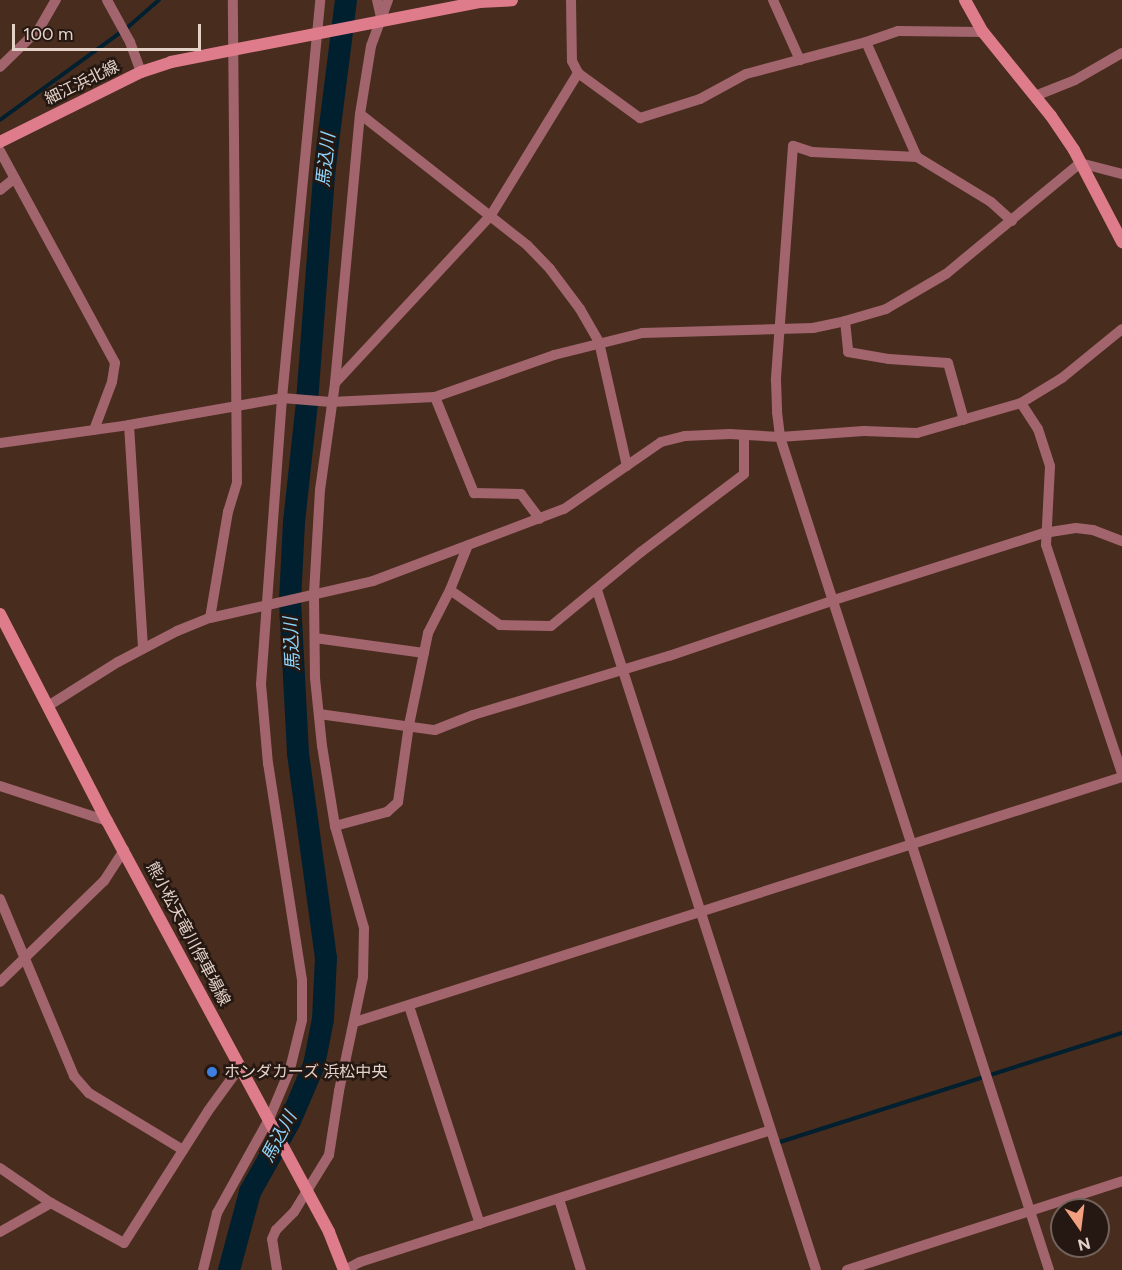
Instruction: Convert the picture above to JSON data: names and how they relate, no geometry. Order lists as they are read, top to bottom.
{
  "streets": {
    "main road": ["細江浜北線", "熊小松天竜川停車場線"]
  },
  "water": ["馬込川"],
  "places": ["ホンダカーズ 浜松中央"],
  "scale_bar": "100 m",
  "north": "bottom"
}
